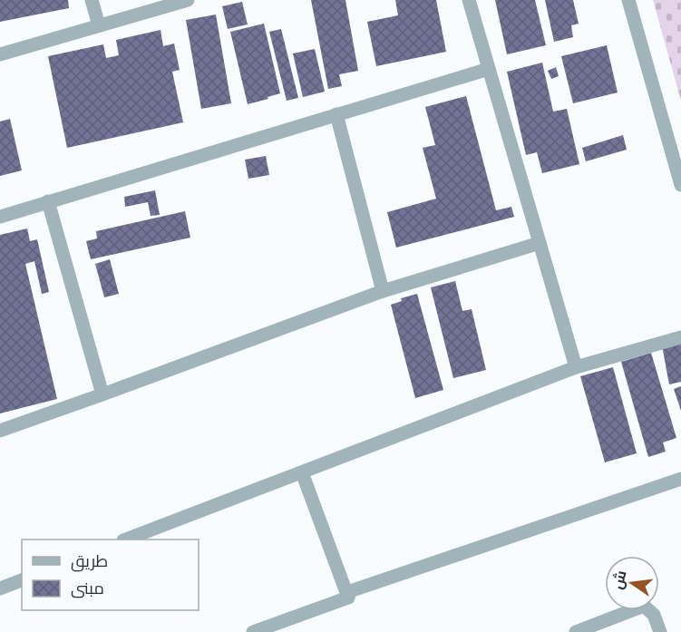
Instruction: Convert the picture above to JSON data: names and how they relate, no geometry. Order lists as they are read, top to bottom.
{
  "legend": ["طريق", "مبنى"],
  "north": "left"
}
